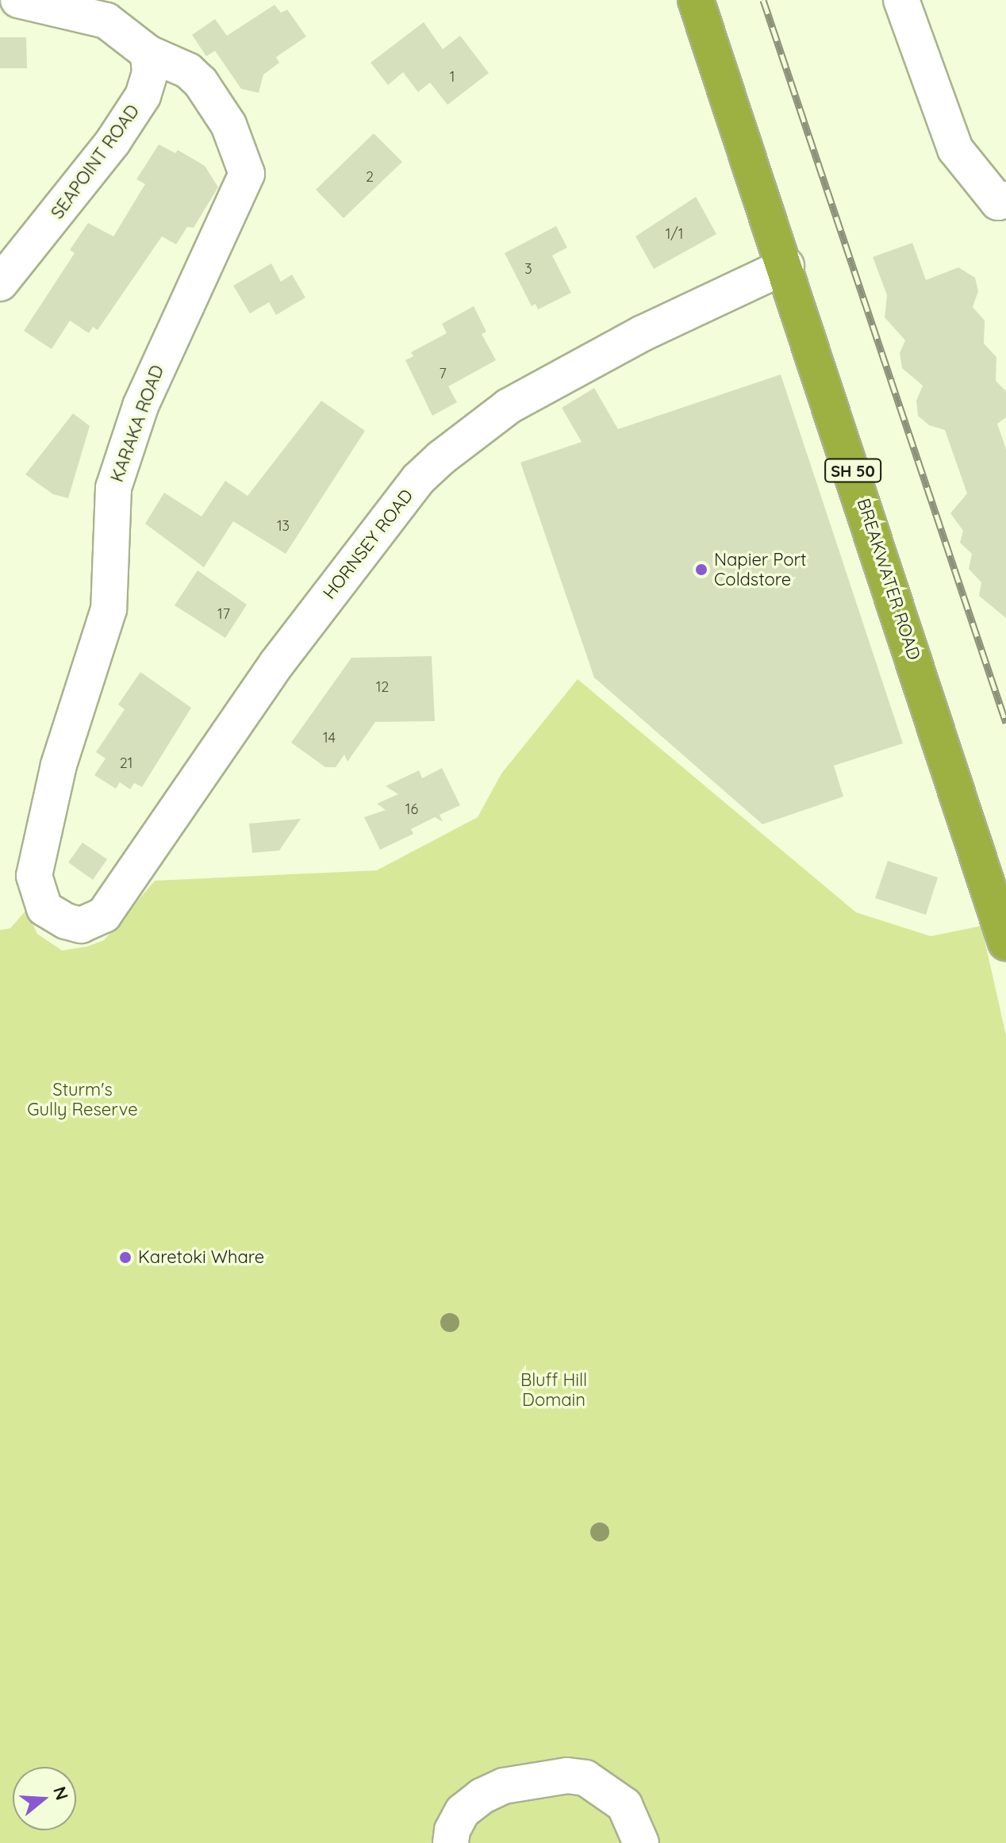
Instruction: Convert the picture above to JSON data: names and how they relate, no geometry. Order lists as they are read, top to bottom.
{
  "streets": {
    "highway": ["SH 50", "BREAKWATER ROAD"],
    "street": ["SEAPOINT ROAD", "KARAKA ROAD", "HORNSEY ROAD"]
  },
  "crossings": [
    ["SEAPOINT ROAD", "KARAKA ROAD"],
    ["KARAKA ROAD", "HORNSEY ROAD"],
    ["HORNSEY ROAD", "BREAKWATER ROAD"]
  ],
  "parks": ["Sturm's Gully Reserve", "Bluff Hill Domain"],
  "places": ["Napier Port Coldstore", "Karetoki Whare"],
  "house_numbers": [
    "1",
    "2",
    "1/1",
    "3",
    "7",
    "13",
    "17",
    "12",
    "14",
    "21",
    "16"
  ],
  "north": "right"
}
